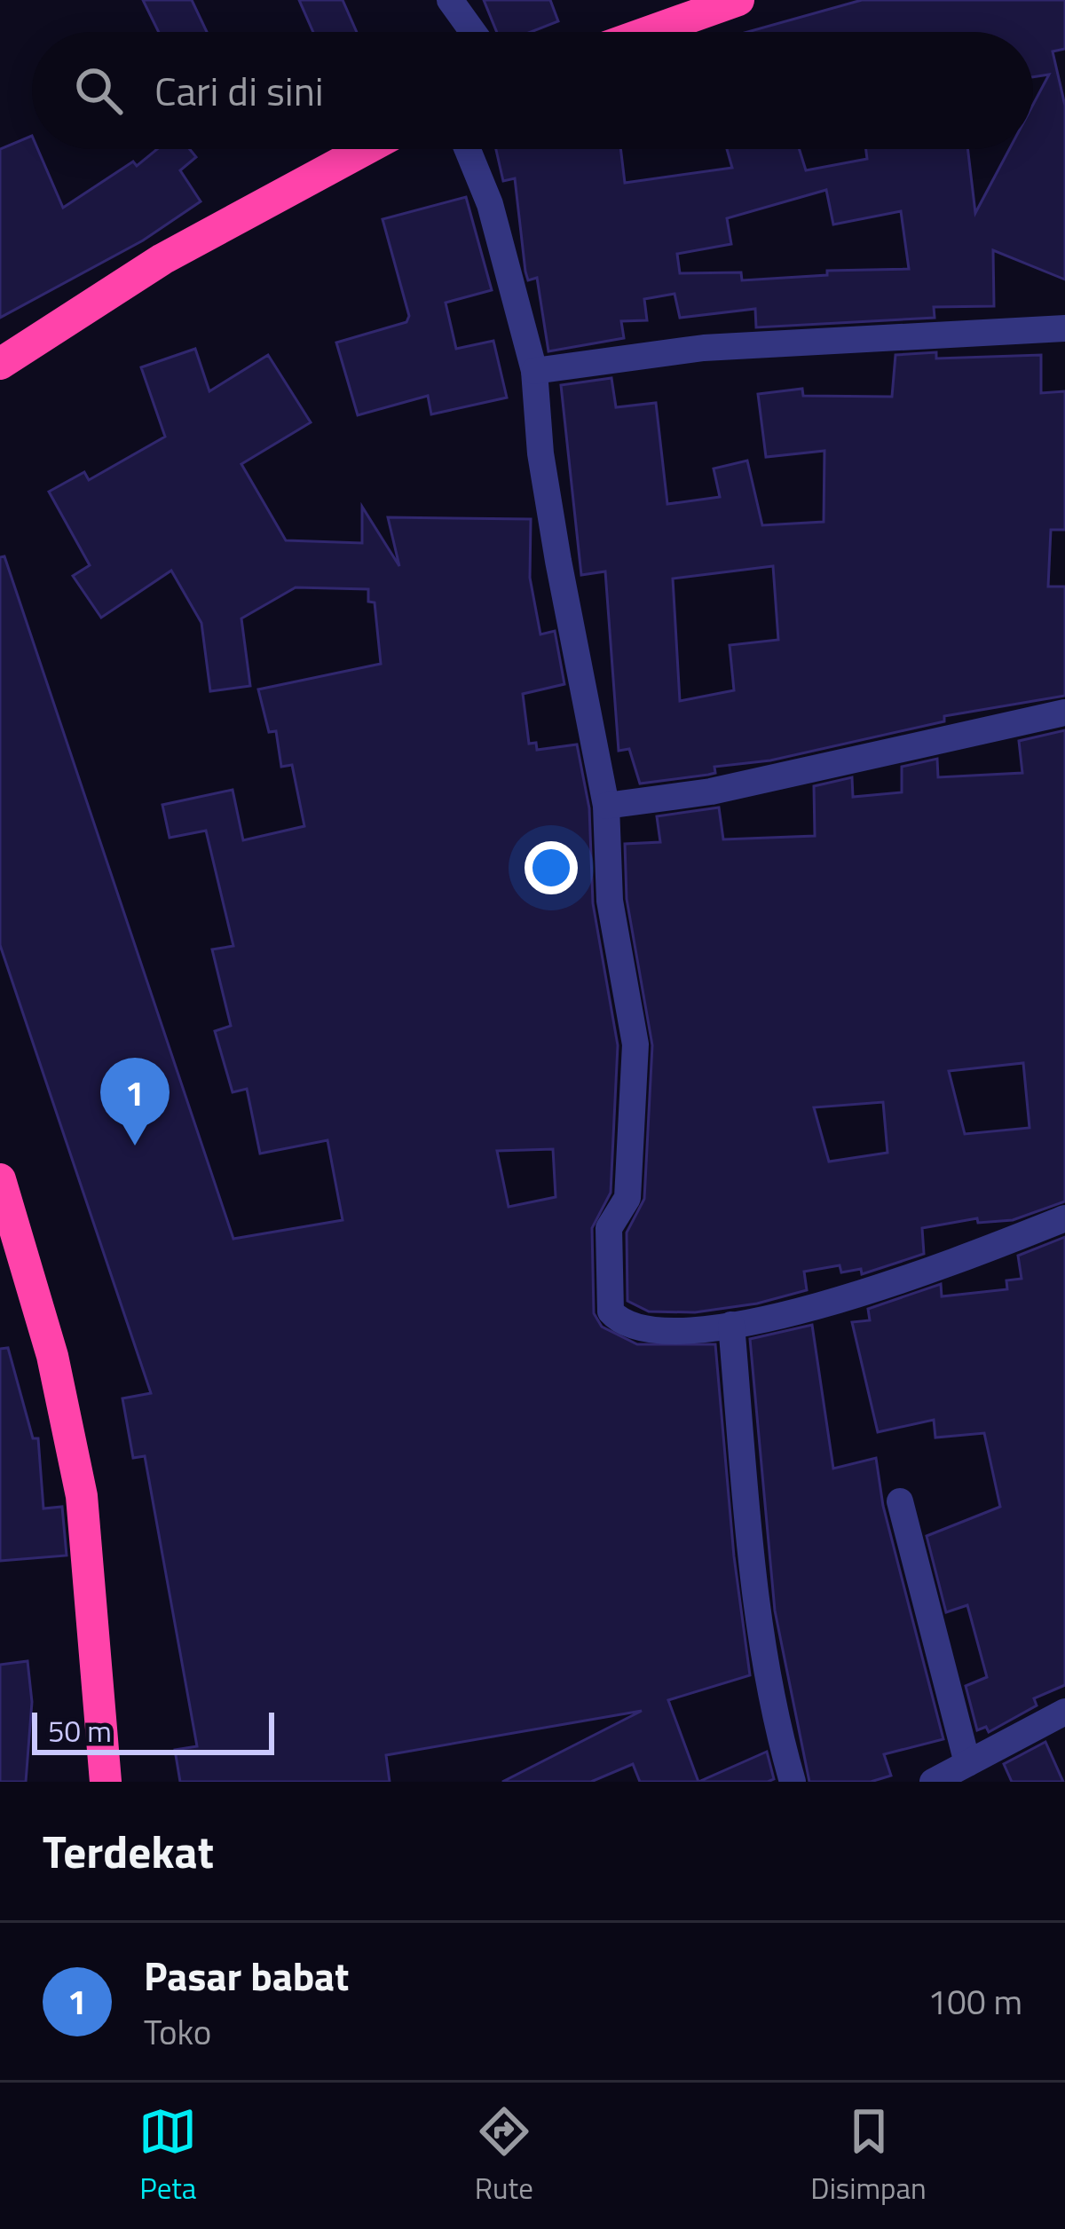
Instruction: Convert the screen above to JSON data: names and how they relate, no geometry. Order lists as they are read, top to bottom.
{
  "scale_bar": "50 m",
  "page": {
    "search": "Cari di sini",
    "pins": "1",
    "scale": "50 m",
    "heading": "Terdekat",
    "list": [
      {
        "mark": "1",
        "name": "Pasar babat",
        "note": "Toko",
        "value": "100 m"
      }
    ],
    "nav": ["Peta", "Rute", "Disimpan"]
  }
}
